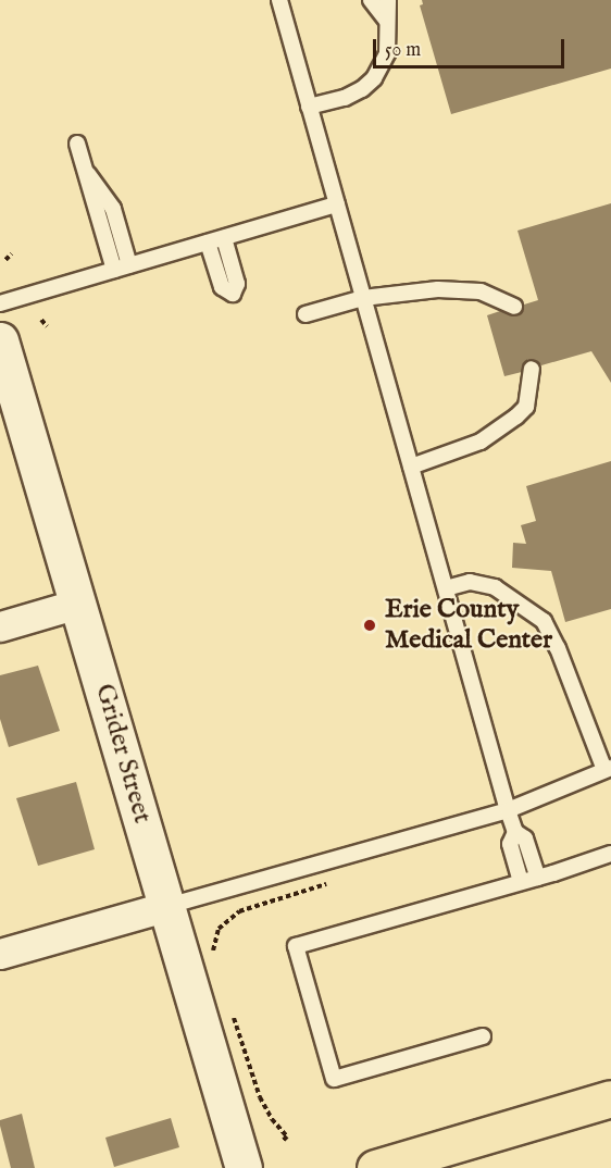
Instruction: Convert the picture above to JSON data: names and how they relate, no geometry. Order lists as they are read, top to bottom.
{
  "streets": {
    "street": ["Grider Street"]
  },
  "places": ["Erie County Medical Center"],
  "scale_bar": "50 m"
}
